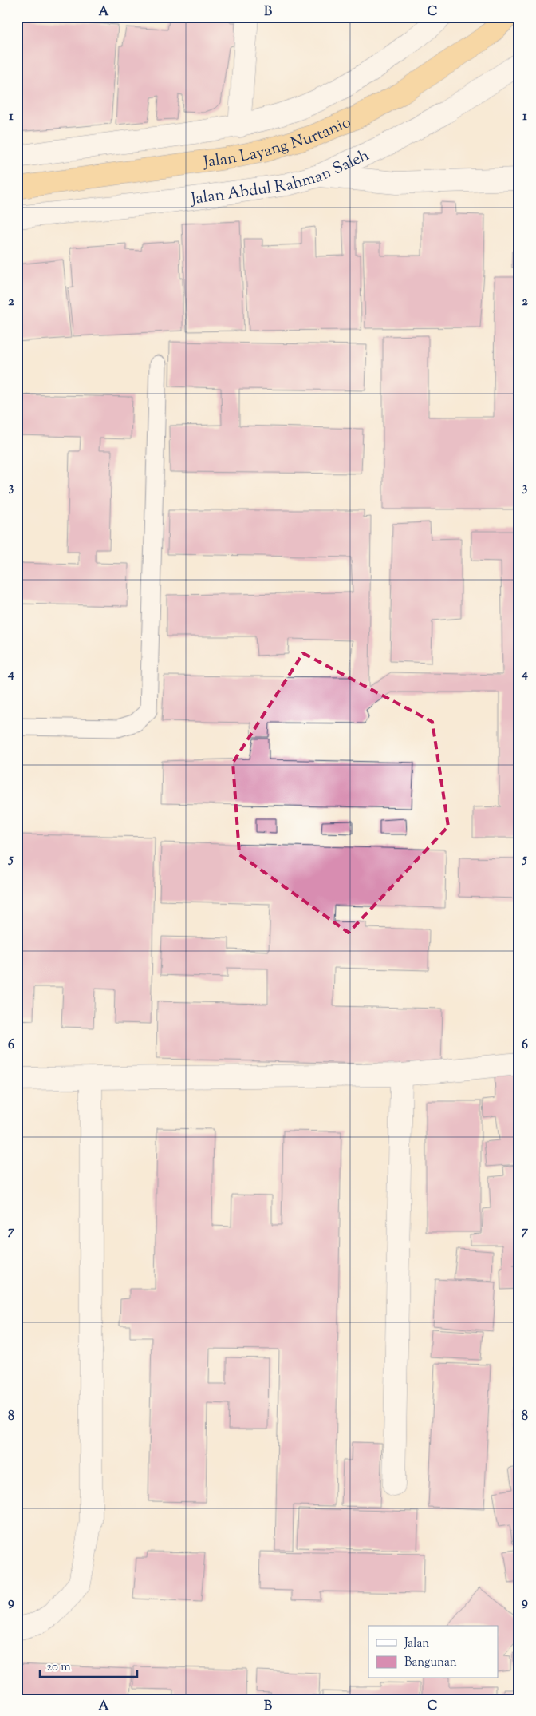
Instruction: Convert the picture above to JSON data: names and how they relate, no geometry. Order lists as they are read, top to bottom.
{
  "streets": {
    "highway": ["Jalan Layang Nurtanio"],
    "street": ["Jalan Abdul Rahman Saleh"]
  },
  "legend": ["Jalan", "Bangunan"],
  "scale_bar": "20 m",
  "grid": {
    "columns": ["A", "B", "C"],
    "rows": [
      "1",
      "2",
      "3",
      "4",
      "5",
      "6",
      "7",
      "8",
      "9"
    ]
  }
}
